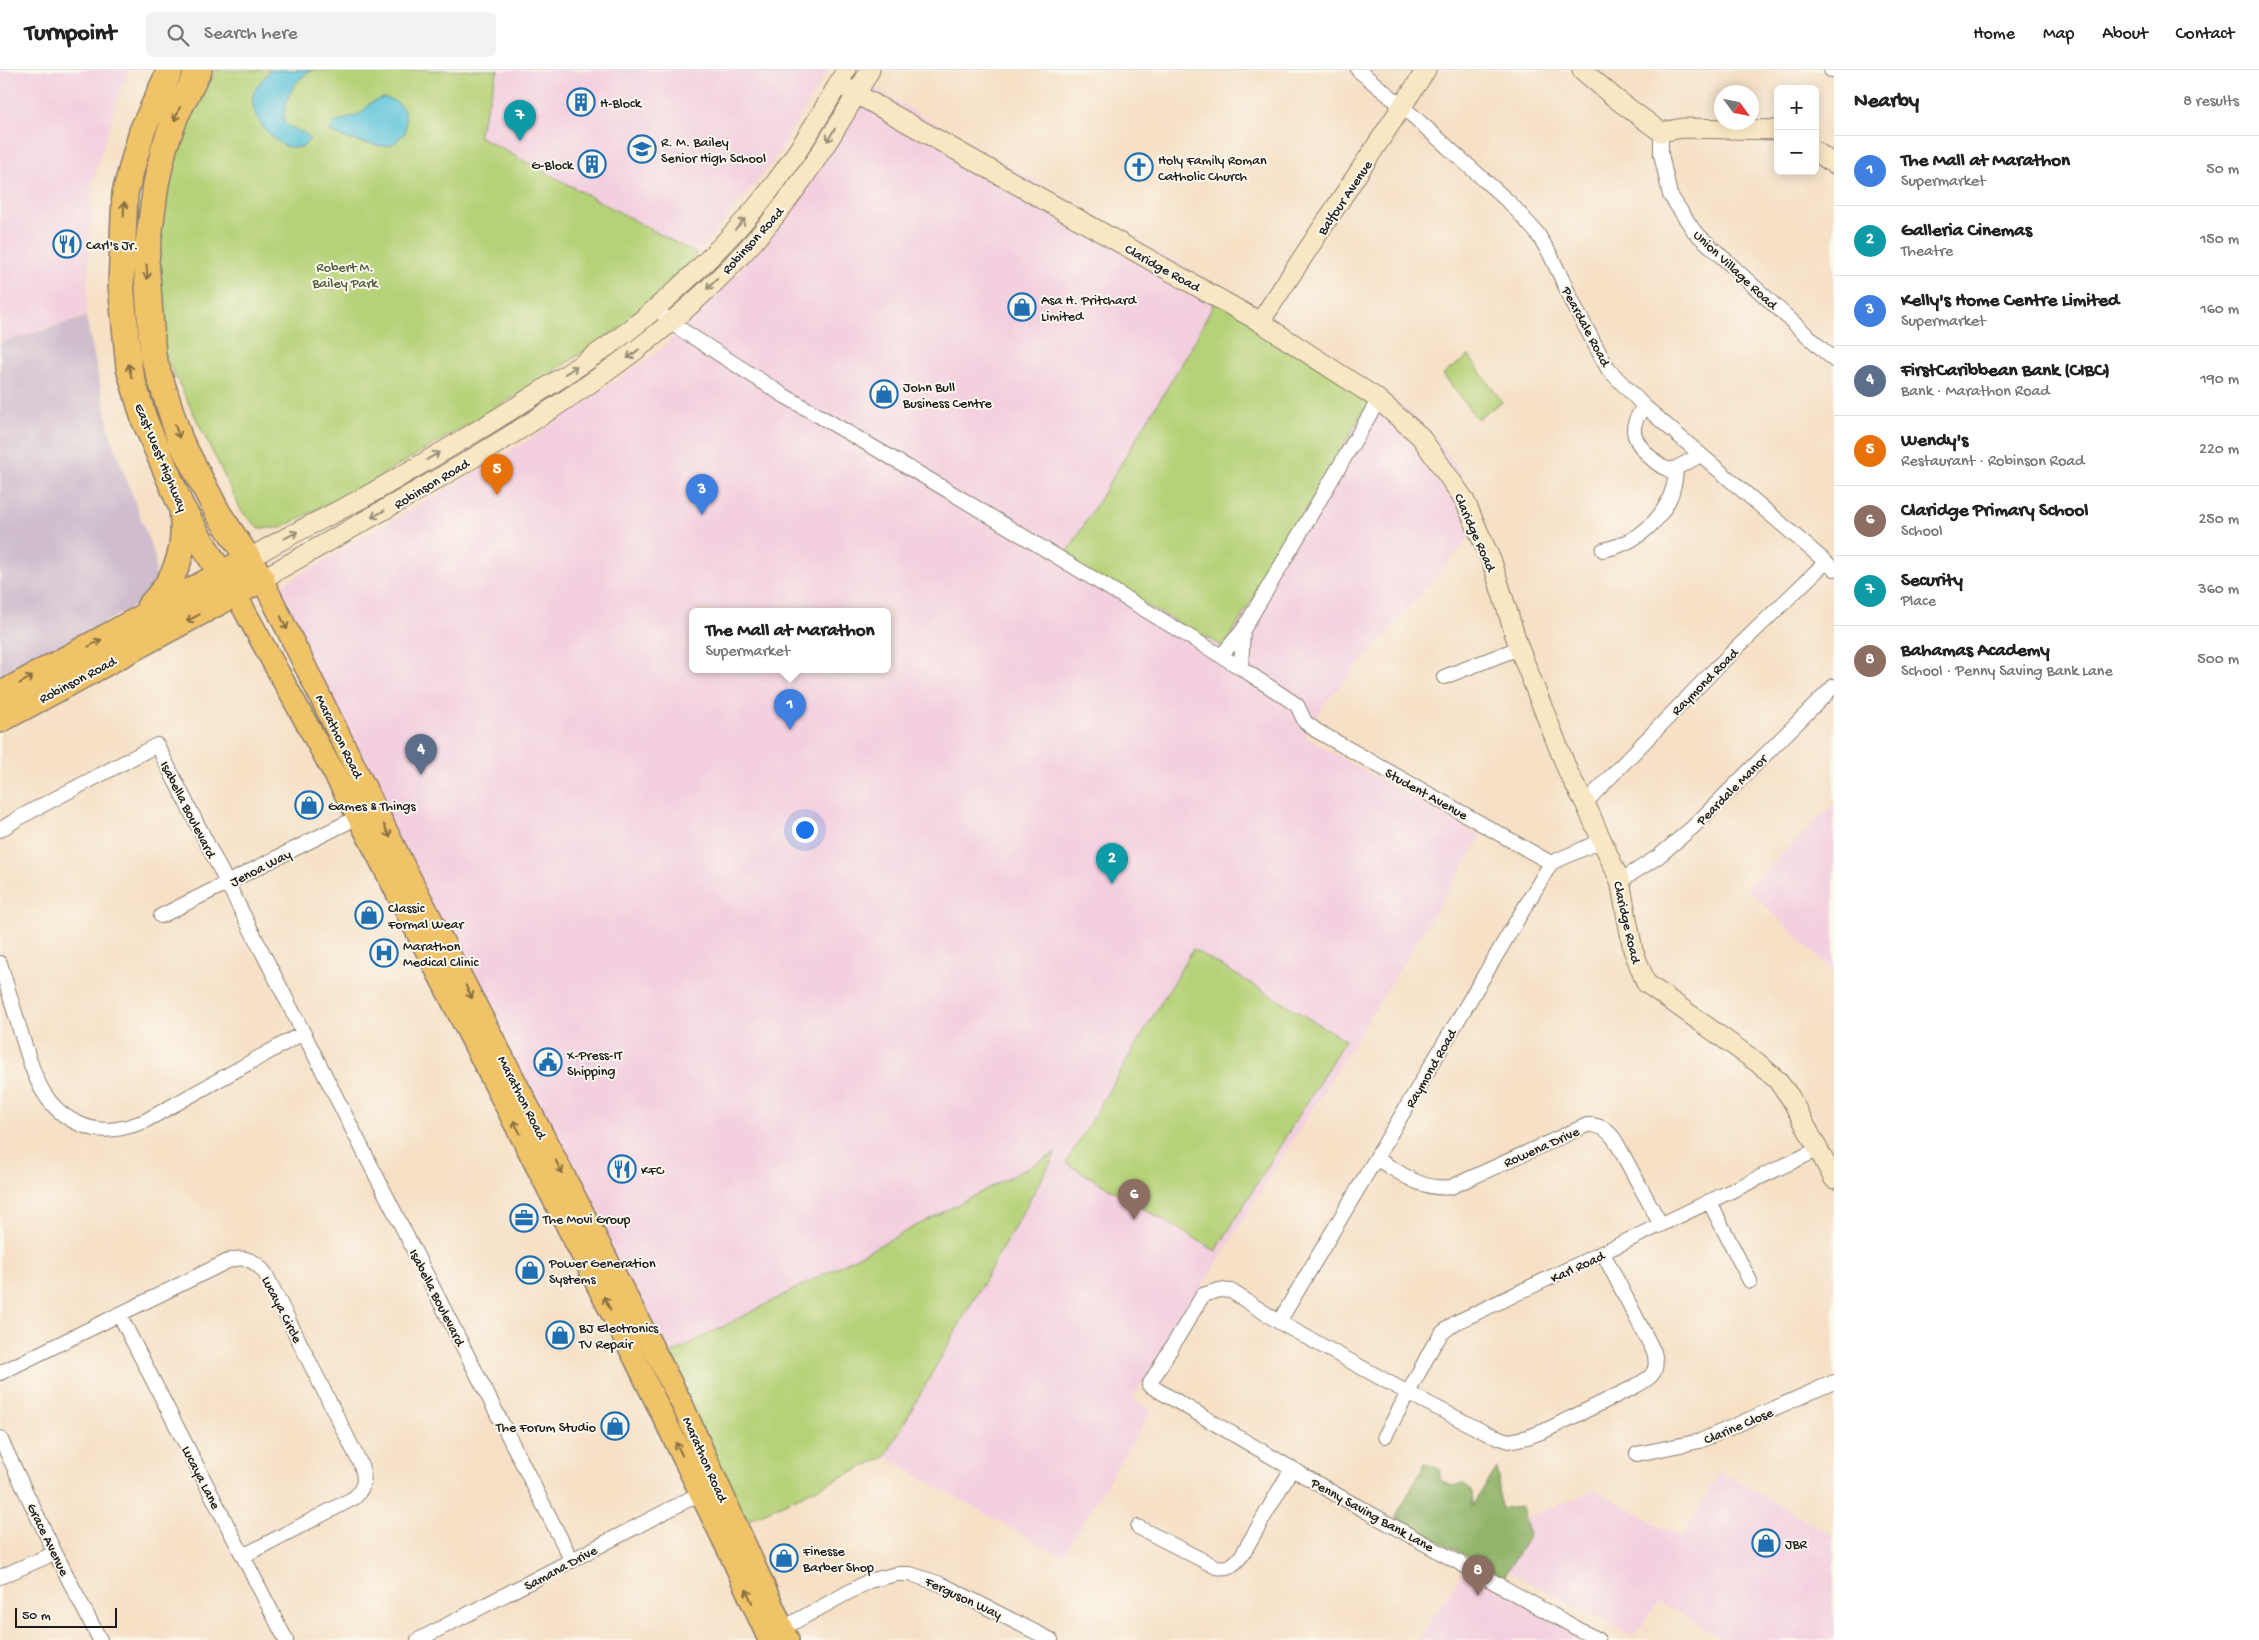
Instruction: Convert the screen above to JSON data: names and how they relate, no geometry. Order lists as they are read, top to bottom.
{
  "streets": {
    "highway": ["Robinson Road", "East West Highway", "Marathon Road"],
    "street": [
      "Balfour Avenue",
      "Claridge Road",
      "Union Village Road",
      "Peardale Road",
      "Raymond Road",
      "Peardale Manor",
      "Student Avenue",
      "Isabella Boulevard",
      "Jenoa Way",
      "Rowena Drive",
      "Karl Road",
      "Lucaya Circle",
      "Clarine Close",
      "Lucaya Lane",
      "Penny Saving Bank Lane",
      "Grace Avenue",
      "Samana Drive",
      "Ferguson Way"
    ]
  },
  "crossings": [
    ["Balfour Avenue", "Claridge Road"],
    ["Balfour Avenue", "Peardale Road"],
    ["Robinson Road", "Claridge Road"],
    ["Robinson Road", "East West Highway"],
    ["Robinson Road", "Marathon Road"],
    ["Claridge Road", "Raymond Road"],
    ["Claridge Road", "Peardale Manor"],
    ["Claridge Road", "Karl Road"],
    ["Peardale Road", "Raymond Road"],
    ["East West Highway", "Marathon Road"],
    ["Raymond Road", "Student Avenue"],
    ["Raymond Road", "Rowena Drive"],
    ["Raymond Road", "Penny Saving Bank Lane"],
    ["Marathon Road", "Jenoa Way"],
    ["Marathon Road", "Samana Drive"],
    ["Marathon Road", "Ferguson Way"],
    ["Isabella Boulevard", "Jenoa Way"],
    ["Isabella Boulevard", "Samana Drive"],
    ["Rowena Drive", "Karl Road"],
    ["Lucaya Circle", "Lucaya Lane"]
  ],
  "parks": ["Robert M. Bailey Park"],
  "places": {
    "building": ["H-Block", "G-Block"],
    "school or university": ["R. M. Bailey Senior High School"],
    "church": ["Holy Family Roman Catholic Church"],
    "restaurant": ["Carl's Jr.", "KFC"],
    "shop": [
      "Asa H. Pritchard Limited",
      "John Bull Business Centre",
      "Games & Things",
      "Classic Formal Wear",
      "Power Generation Systems",
      "BJ Electronics TV Repair",
      "The Forum Studio",
      "JBR",
      "Finesse Barber Shop"
    ],
    "hospital": ["Marathon Medical Clinic"],
    "public building": ["X-Press-IT Shipping"],
    "office": ["The Movi Group"]
  },
  "scale_bar": "50 m",
  "north": "bottom right",
  "page": {
    "header": "Turnpoint",
    "search": "Search here",
    "nav": [
      "Home",
      "Map",
      "About",
      "Contact"
    ],
    "heading": ["Nearby", "8 results"],
    "map_buttons": ["+", "−"],
    "pins": [
      "7",
      "5",
      "3",
      "1",
      "4",
      "2",
      "6",
      "8"
    ],
    "list": [
      {
        "mark": "1",
        "name": "The Mall at Marathon",
        "note": "Supermarket",
        "value": "50 m"
      },
      {
        "mark": "2",
        "name": "Galleria Cinemas",
        "note": "Theatre",
        "value": "150 m"
      },
      {
        "mark": "3",
        "name": "Kelly's Home Centre Limited",
        "note": "Supermarket",
        "value": "160 m"
      },
      {
        "mark": "4",
        "name": "FirstCaribbean Bank (CIBC)",
        "note": "Bank · Marathon Road",
        "value": "190 m"
      },
      {
        "mark": "5",
        "name": "Wendy's",
        "note": "Restaurant · Robinson Road",
        "value": "220 m"
      },
      {
        "mark": "6",
        "name": "Claridge Primary School",
        "note": "School",
        "value": "250 m"
      },
      {
        "mark": "7",
        "name": "Security",
        "note": "Place",
        "value": "360 m"
      },
      {
        "mark": "8",
        "name": "Bahamas Academy",
        "note": "School · Penny Saving Bank Lane",
        "value": "500 m"
      }
    ],
    "popup": ["The Mall at Marathon", "Supermarket"],
    "scale": "50 m"
  }
}
